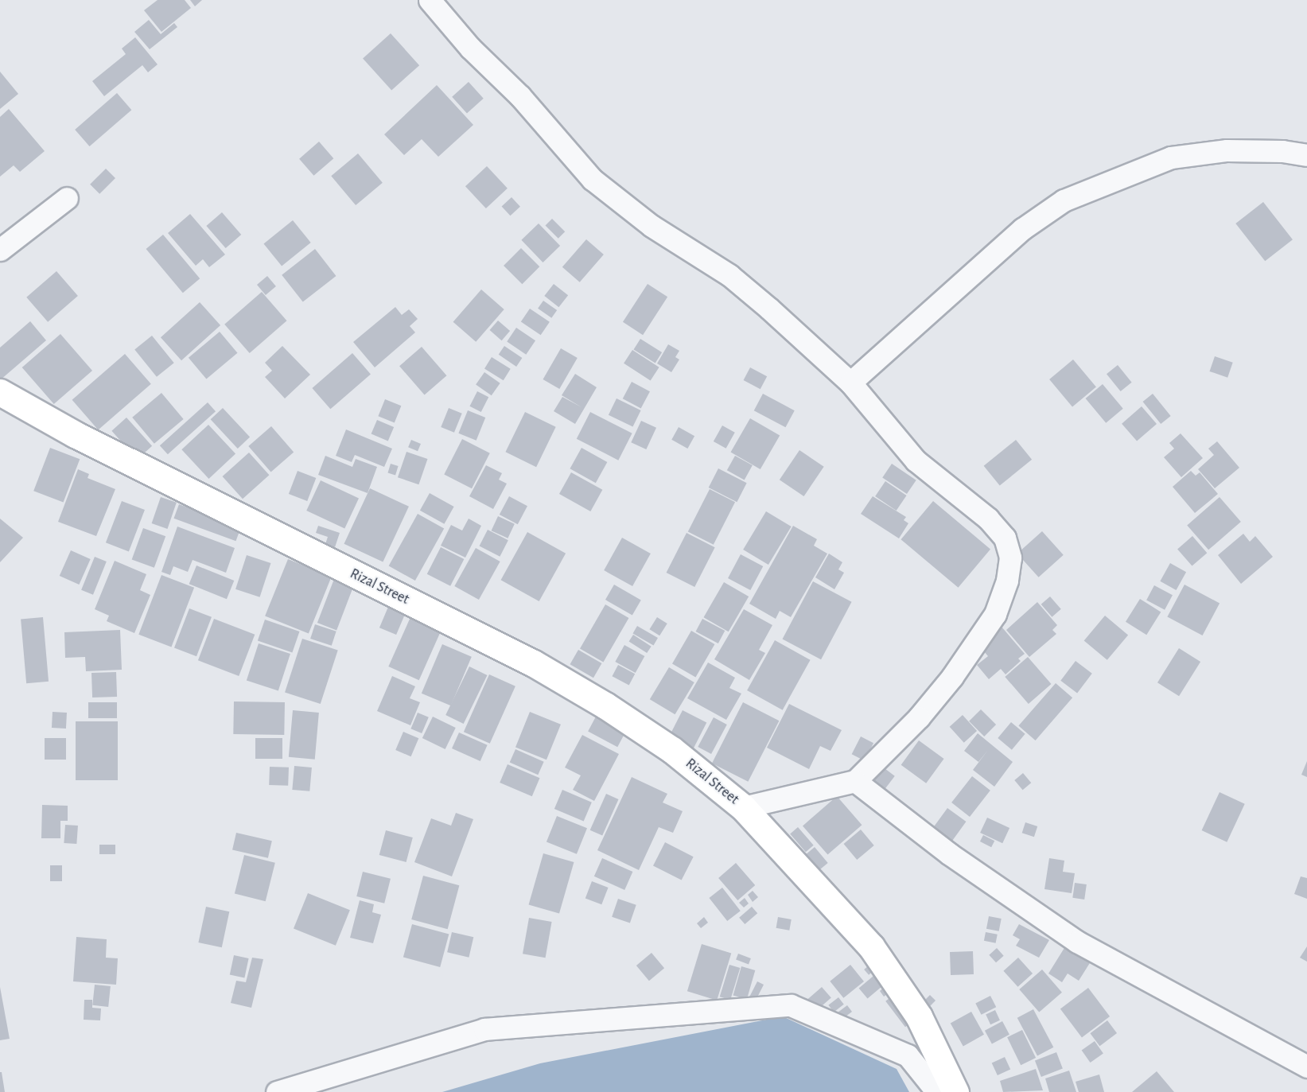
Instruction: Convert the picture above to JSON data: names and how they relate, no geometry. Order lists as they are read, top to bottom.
{
  "streets": {
    "street": ["Rizal Street"]
  }
}
